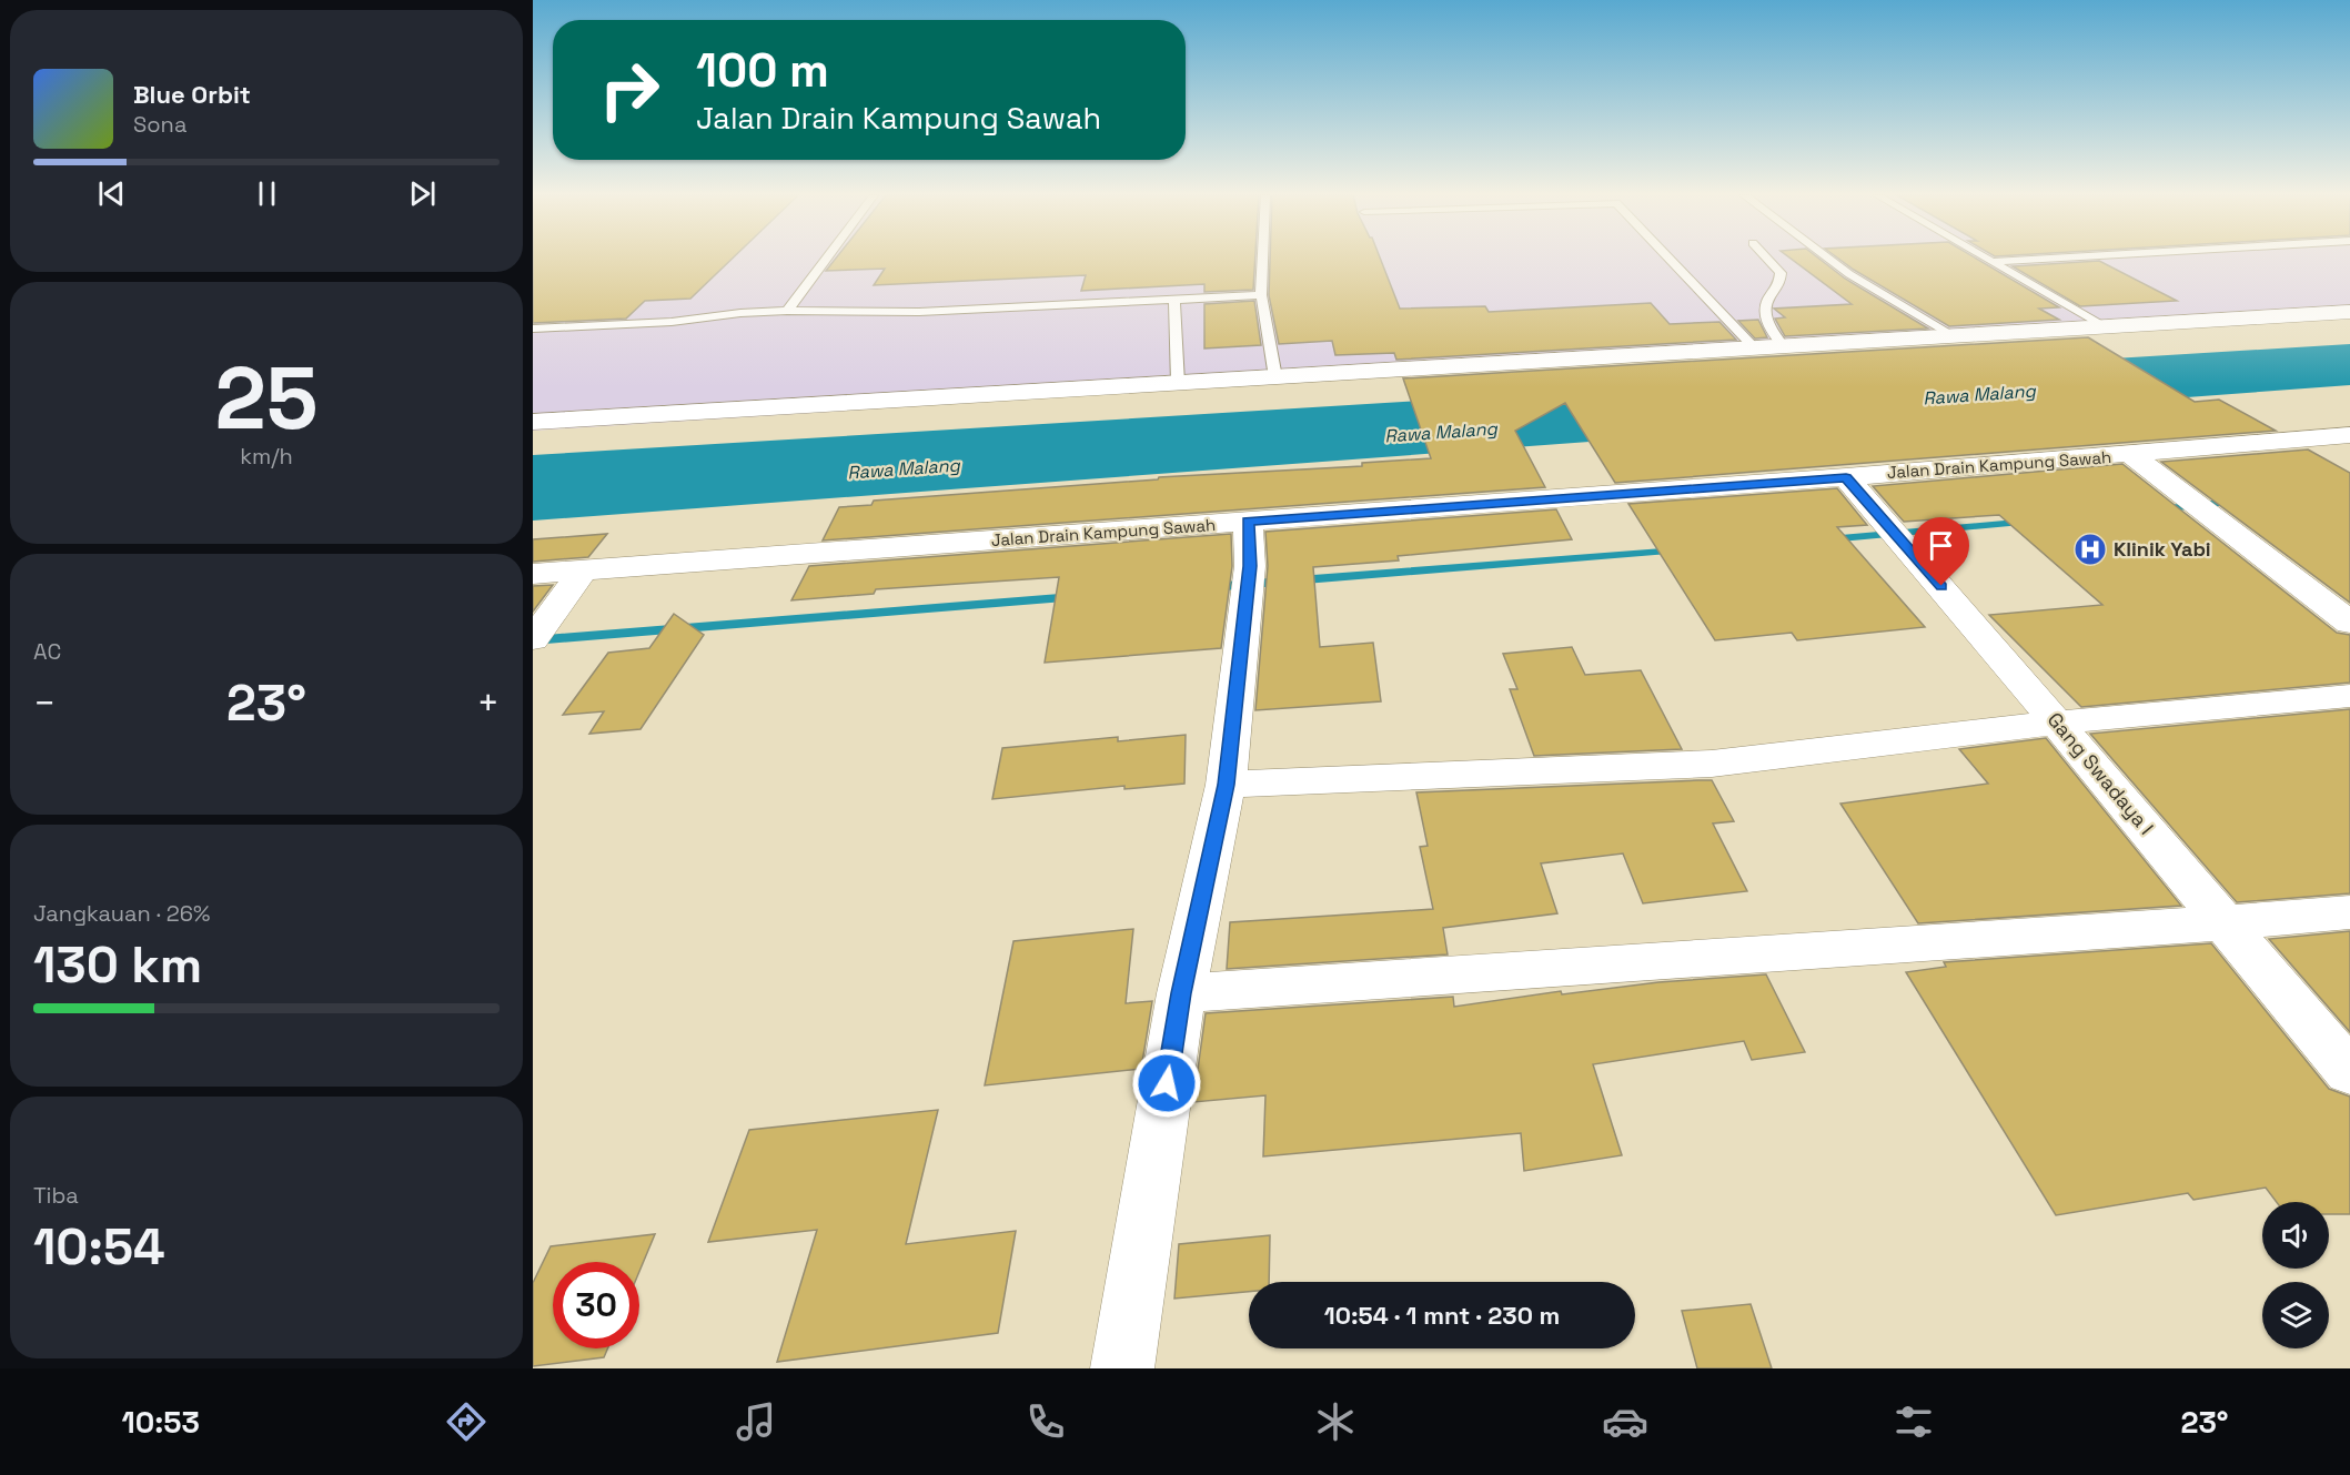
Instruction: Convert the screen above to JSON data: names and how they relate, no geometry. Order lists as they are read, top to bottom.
{
  "streets": {
    "street": ["Jalan Drain Kampung Sawah", "Gang Swadaya I"]
  },
  "crossings": [
    ["Jalan Drain Kampung Sawah", "Gang Swadaya I"]
  ],
  "water": ["Rawa Malang"],
  "places": {
    "hospital": ["Klinik Yabi"]
  },
  "page": {
    "turn": ["100 m", "Jalan Drain Kampung Sawah"],
    "song": ["Blue Orbit", "Sona"],
    "tile": [
      ["25", "km/h"],
      "AC",
      ["Jangkauan · 26%", "130 km"],
      ["Tiba", "10:54"]
    ],
    "heat": ["−", "23°", "+"],
    "limit": "30",
    "trip": "10:54 · 1 mnt · 230 m",
    "tabs": ["10:53", "23°"]
  }
}
